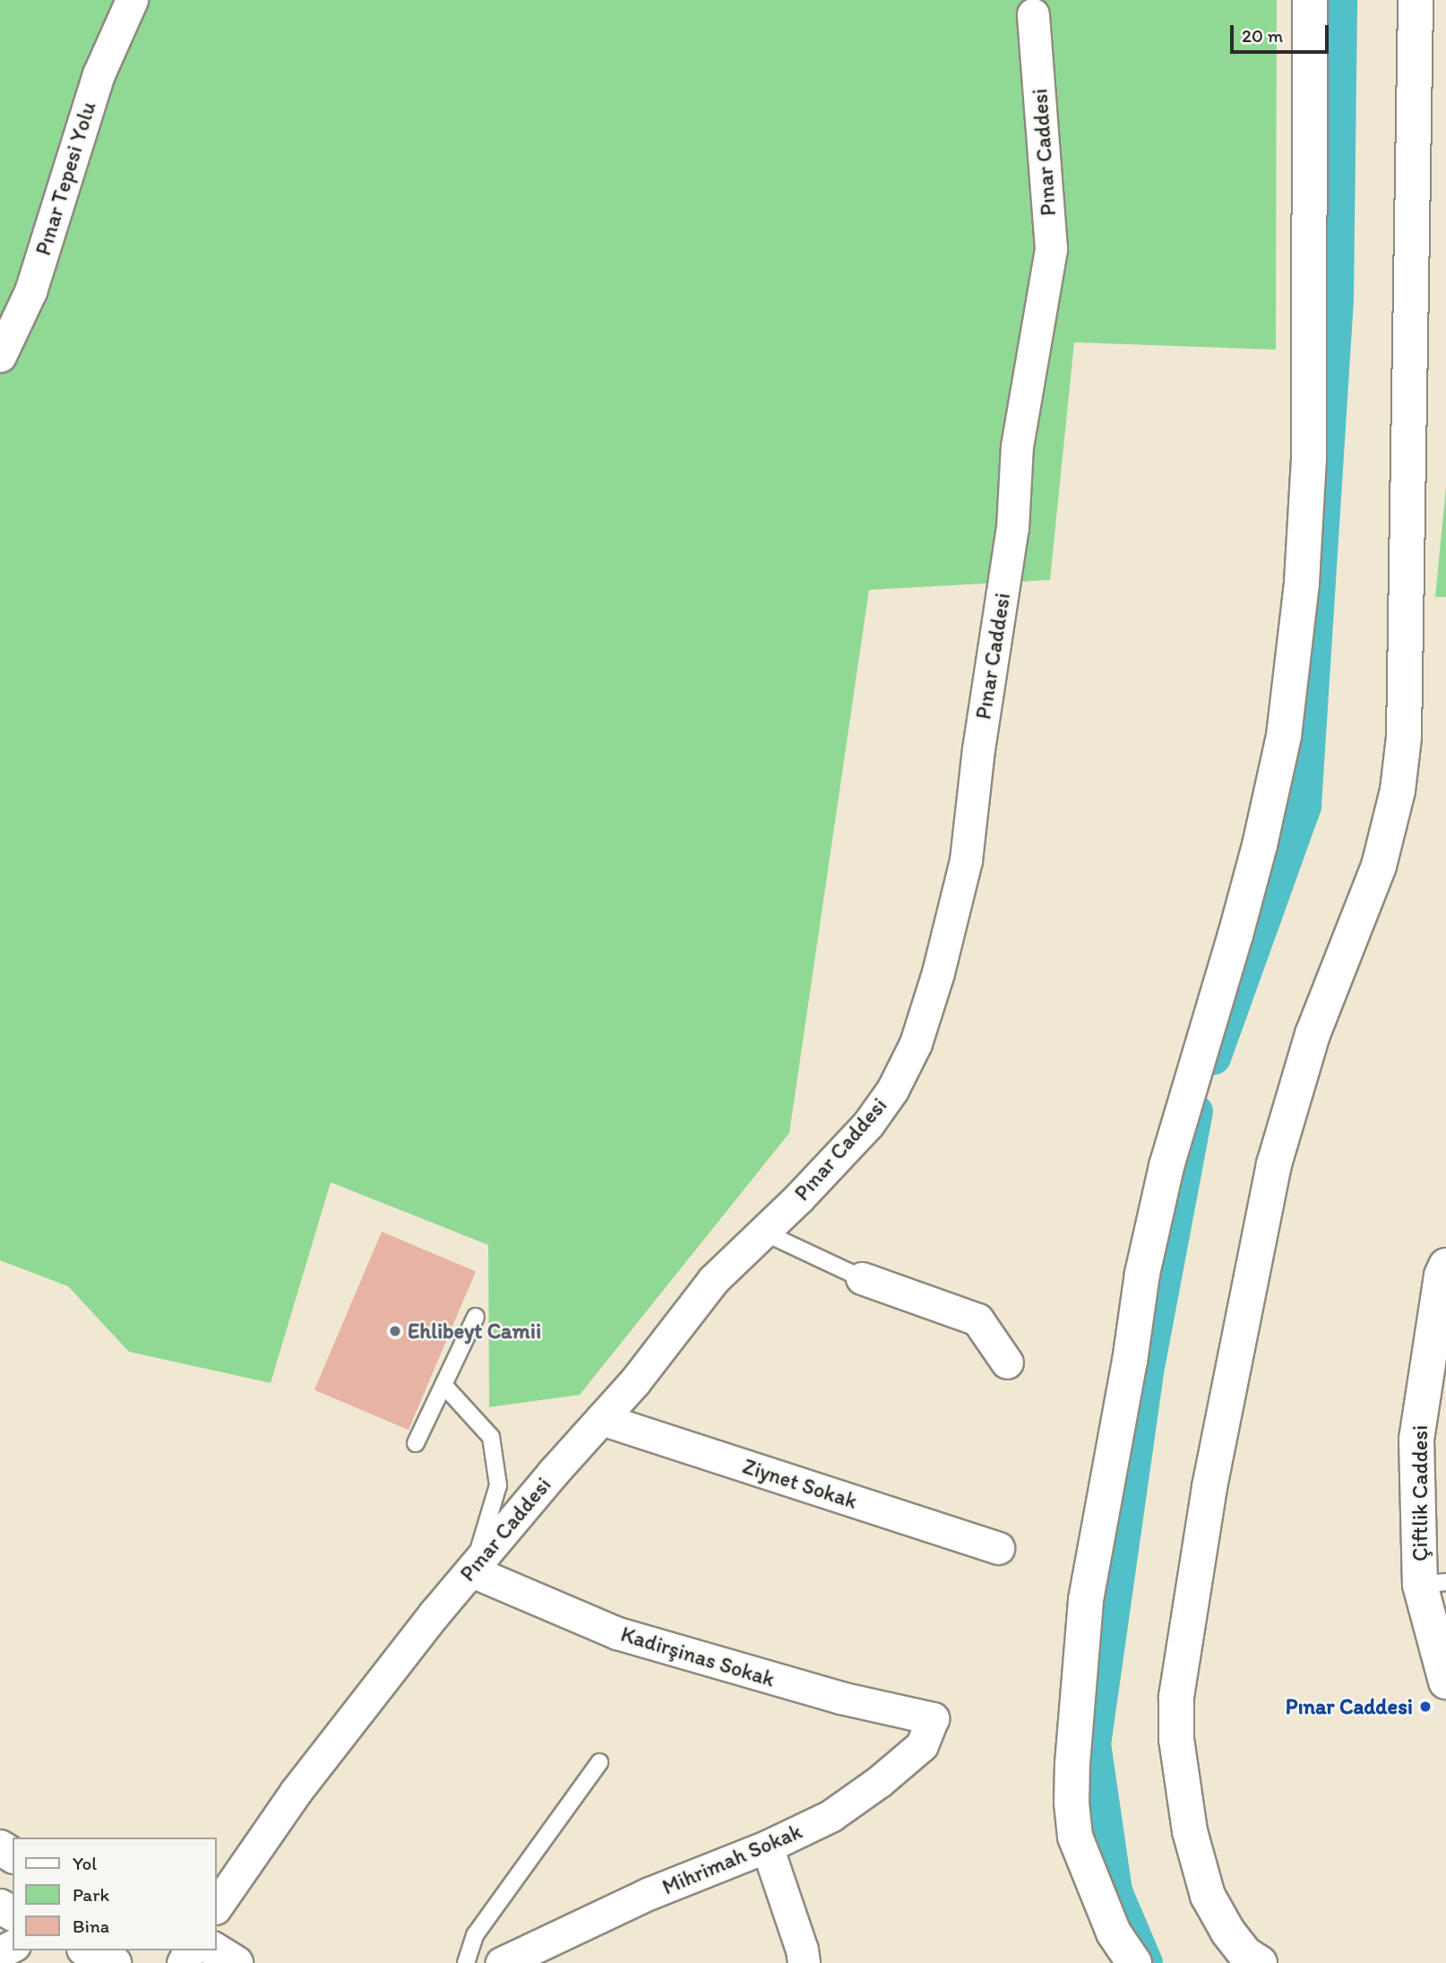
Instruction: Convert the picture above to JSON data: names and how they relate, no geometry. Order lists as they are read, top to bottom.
{
  "streets": {
    "street": [
      "Pınar Caddesi",
      "Pınar Tepesi Yolu",
      "Ziynet Sokak",
      "Çiftlik Caddesi",
      "Kadirşinas Sokak",
      "Mihrimah Sokak"
    ]
  },
  "crossings": [
    ["Pınar Caddesi", "Ziynet Sokak"],
    ["Pınar Caddesi", "Kadirşinas Sokak"],
    ["Kadirşinas Sokak", "Mihrimah Sokak"]
  ],
  "places": ["Ehlibeyt Camii", "Pınar Caddesi"],
  "legend": ["Yol", "Park", "Bina"],
  "scale_bar": "20 m"
}
